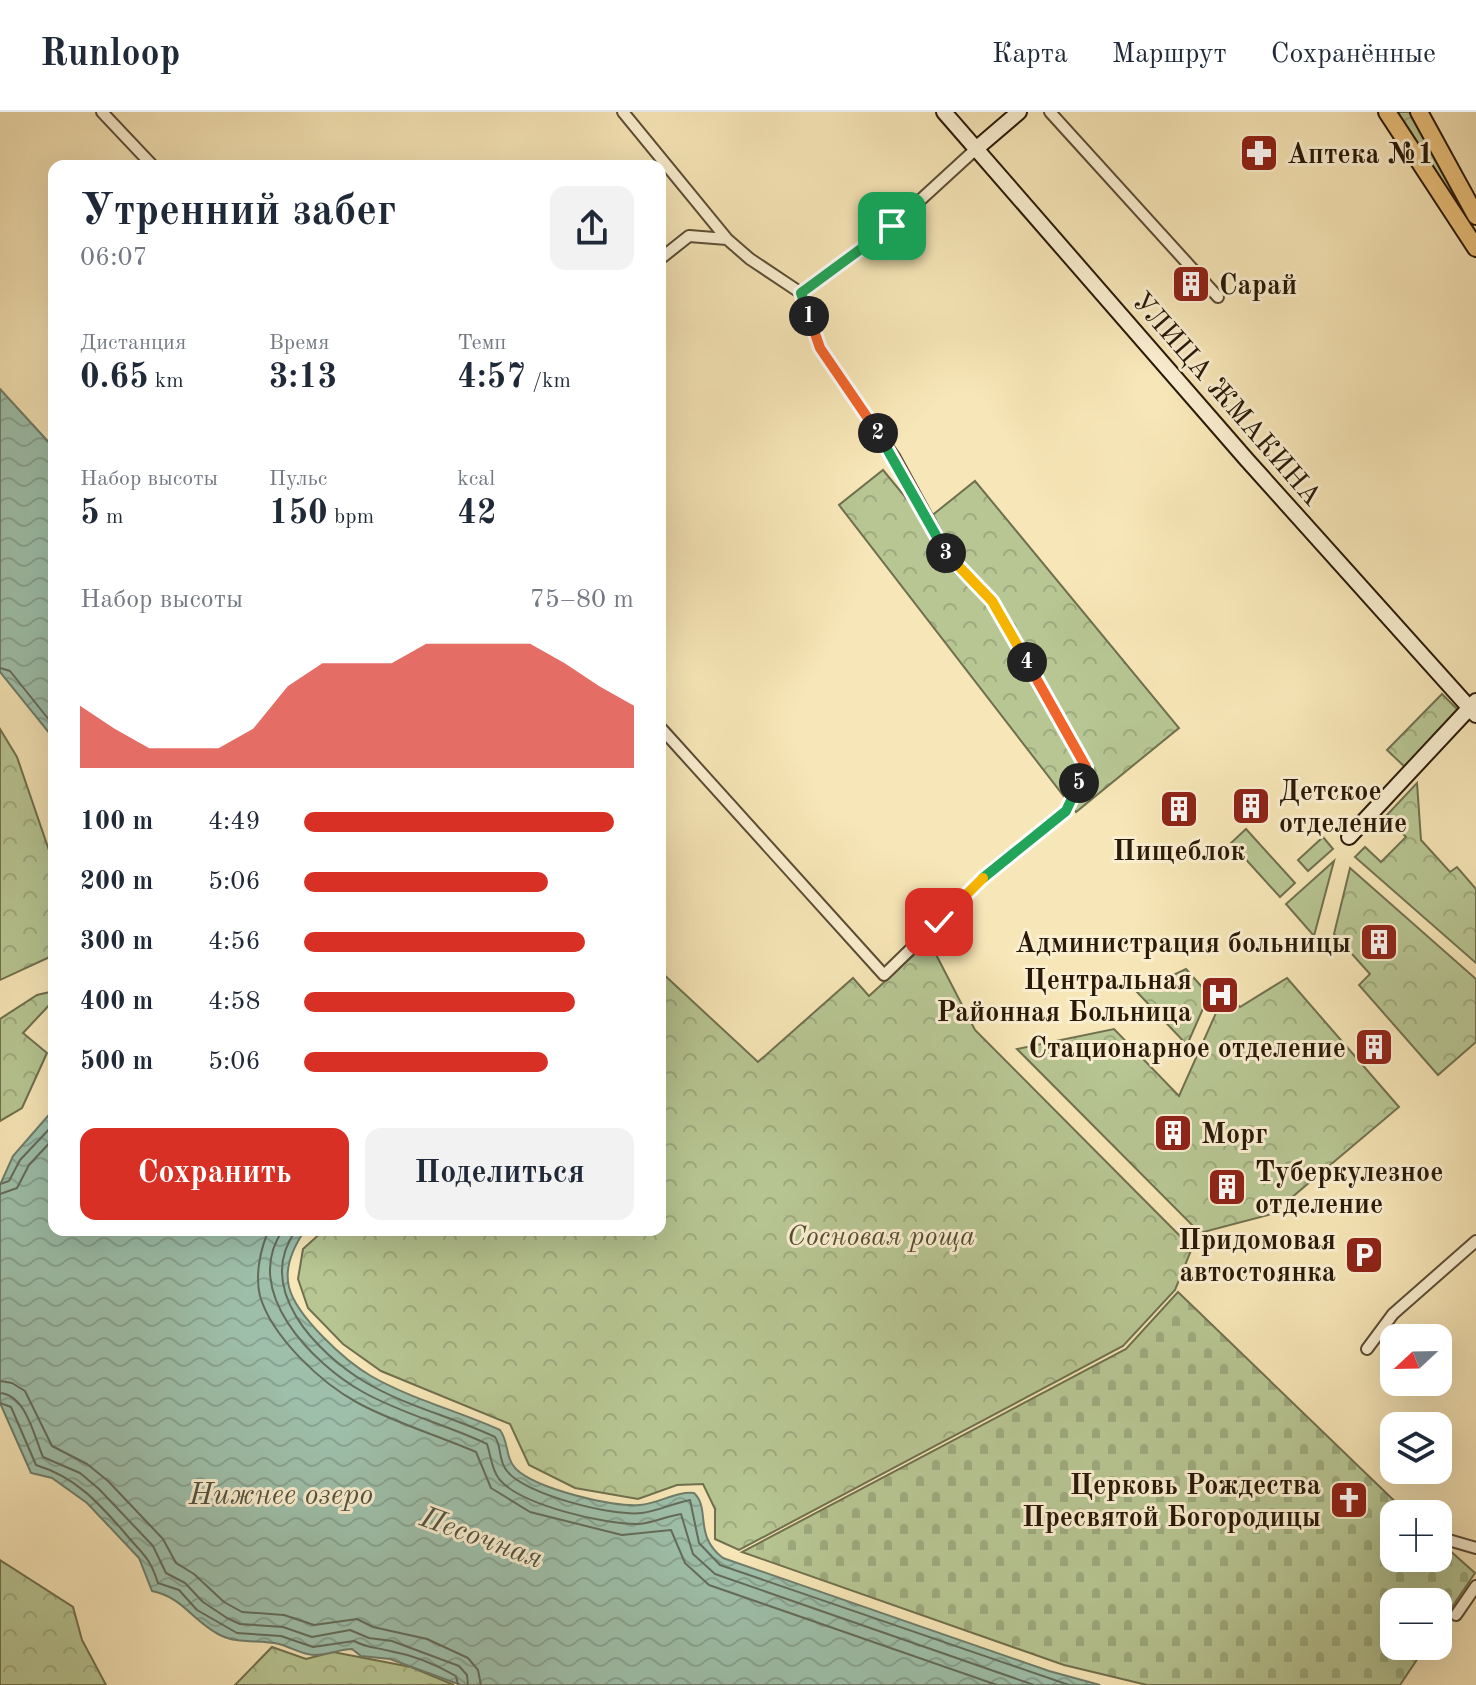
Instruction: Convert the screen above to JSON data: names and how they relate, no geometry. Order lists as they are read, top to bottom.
{
  "streets": {
    "street": ["УЛИЦА ЖМАКИНА"]
  },
  "water": ["Нижнее озеро", "Песочная"],
  "parks": ["Сосновая роща"],
  "places": {
    "pharmacy": ["Аптека №1"],
    "building": [
      "Сарай",
      "Детское отделение",
      "Пищеблок",
      "Администрация больницы",
      "Стационарное отделение",
      "Морг",
      "Туберкулезное отделение"
    ],
    "hospital": ["Центральная Районная Больница"],
    "parking": ["Придомовая автостоянка"],
    "church": ["Церковь Рождества Пресвятой Богородицы"]
  },
  "north": "left",
  "page": {
    "header": "Runloop",
    "nav": ["Карта", "Маршрут", "Сохранённые"],
    "heading": ["Утренний забег", "06:07"],
    "pins": [
      "1",
      "2",
      "3",
      "4",
      "5"
    ],
    "stats": [
      ["Дистанция", "0.65 km"],
      ["Время", "3:13"],
      ["Темп", "4:57 /km"],
      ["Набор высоты", "5 m"],
      ["Пульс", "150 bpm"],
      ["kcal", "42"]
    ],
    "chart": ["Набор высоты", "75–80 m"],
    "list": [
      {
        "name": "100 m",
        "note": "4:49"
      },
      {
        "name": "200 m",
        "note": "5:06"
      },
      {
        "name": "300 m",
        "note": "4:56"
      },
      {
        "name": "400 m",
        "note": "4:58"
      },
      {
        "name": "500 m",
        "note": "5:06"
      }
    ],
    "buttons": ["Сохранить", "Поделиться"],
    "map_buttons": ["+", "−"]
  }
}
